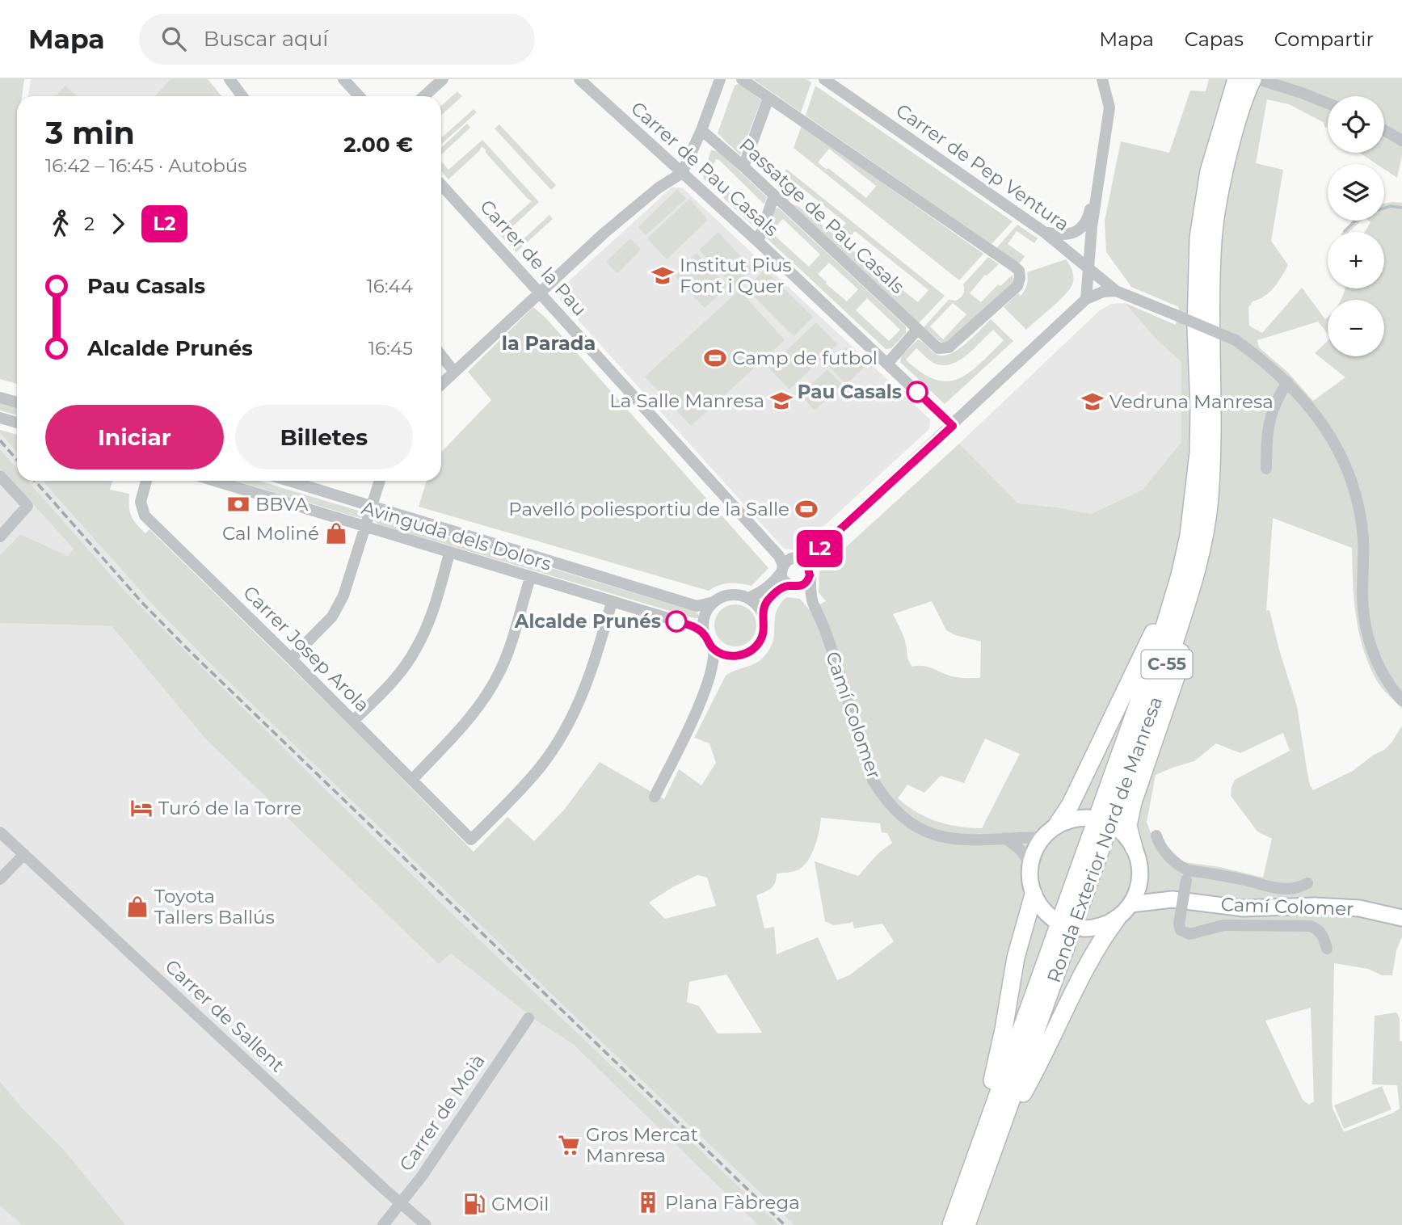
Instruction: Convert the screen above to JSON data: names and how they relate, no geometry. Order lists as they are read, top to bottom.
{
  "streets": {
    "highway": ["C-55", "Ronda Exterior Nord de Manresa"],
    "main road": ["Camí Colomer"],
    "street": [
      "Carrer de Pep Ventura",
      "Carrer de Pau Casals",
      "Passatge de Pau Casals",
      "Carrer de la Pau",
      "Avinguda dels Dolors",
      "Carrer Josep Arola",
      "Carrer de Sallent",
      "Carrer de Moià"
    ]
  },
  "crossings": [
    ["Carrer de la Pau", "Camí Colomer"],
    ["Avinguda dels Dolors", "Carrer Josep Arola"],
    ["Carrer de Sallent", "Carrer de Moià"]
  ],
  "districts": ["la Parada"],
  "places": {
    "school or university": ["Institut Pius Font i Quer", "La Salle Manresa", "Vedruna Manresa"],
    "sports": ["Camp de futbol", "Pavelló poliesportiu de la Salle"],
    "other": ["Pau Casals", "Alcalde Prunés"],
    "bank": ["BBVA"],
    "shop": ["Cal Moliné", "Toyota Tallers Ballús"],
    "hotel": ["Turó de la Torre"],
    "supermarket": ["Gros Mercat Manresa"],
    "building": ["Plana Fàbrega"],
    "fuel station": ["GMOil"]
  },
  "lines": ["bus line L2"],
  "page": {
    "header": "Mapa",
    "search": "Buscar aquí",
    "nav": ["Mapa", "Capas", "Compartir"],
    "on_map": "L2",
    "map_buttons": ["+", "−"],
    "heading": ["3 min", "16:42 – 16:45 · Autobús", "2.00 €"],
    "legs": ["2", "L2"],
    "list": [
      {
        "name": "Pau Casals",
        "value": "16:44"
      },
      {
        "name": "Alcalde Prunés",
        "value": "16:45"
      }
    ],
    "buttons": ["Iniciar", "Billetes"]
  }
}
